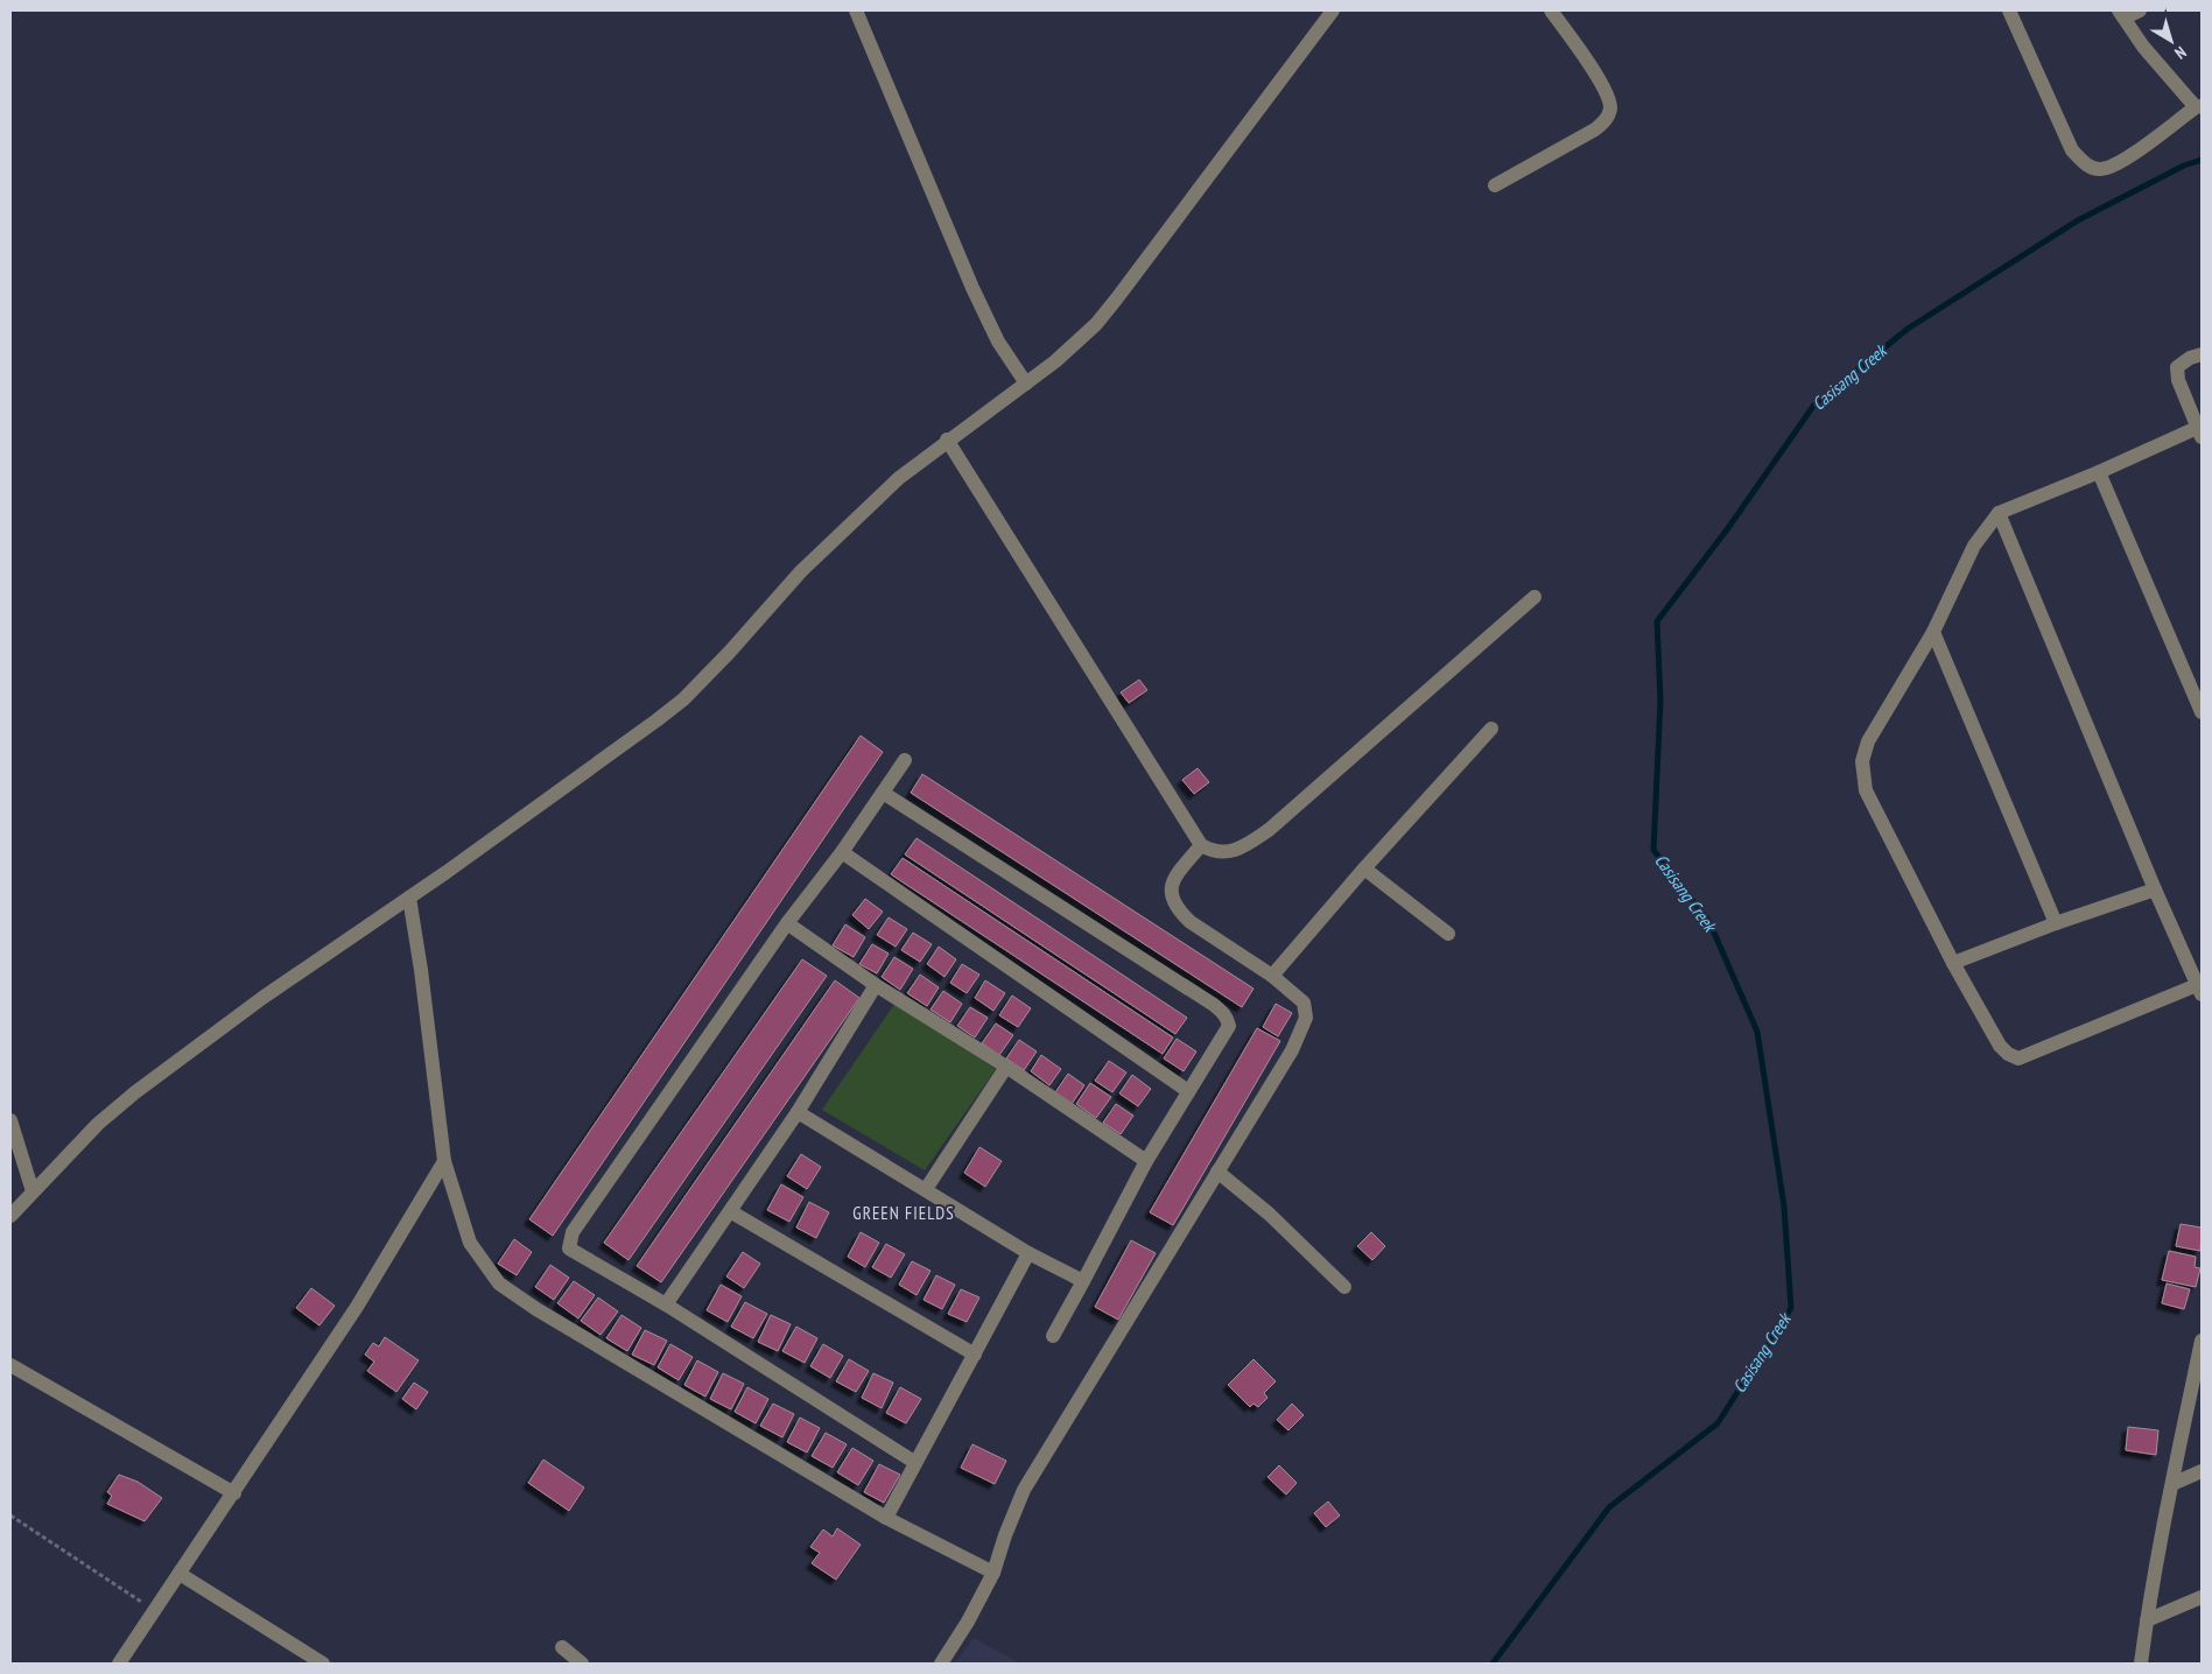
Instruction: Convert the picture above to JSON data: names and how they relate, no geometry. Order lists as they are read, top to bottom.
{
  "districts": ["GREEN FIELDS"],
  "water": ["Casisang Creek"],
  "north": "bottom right"
}
